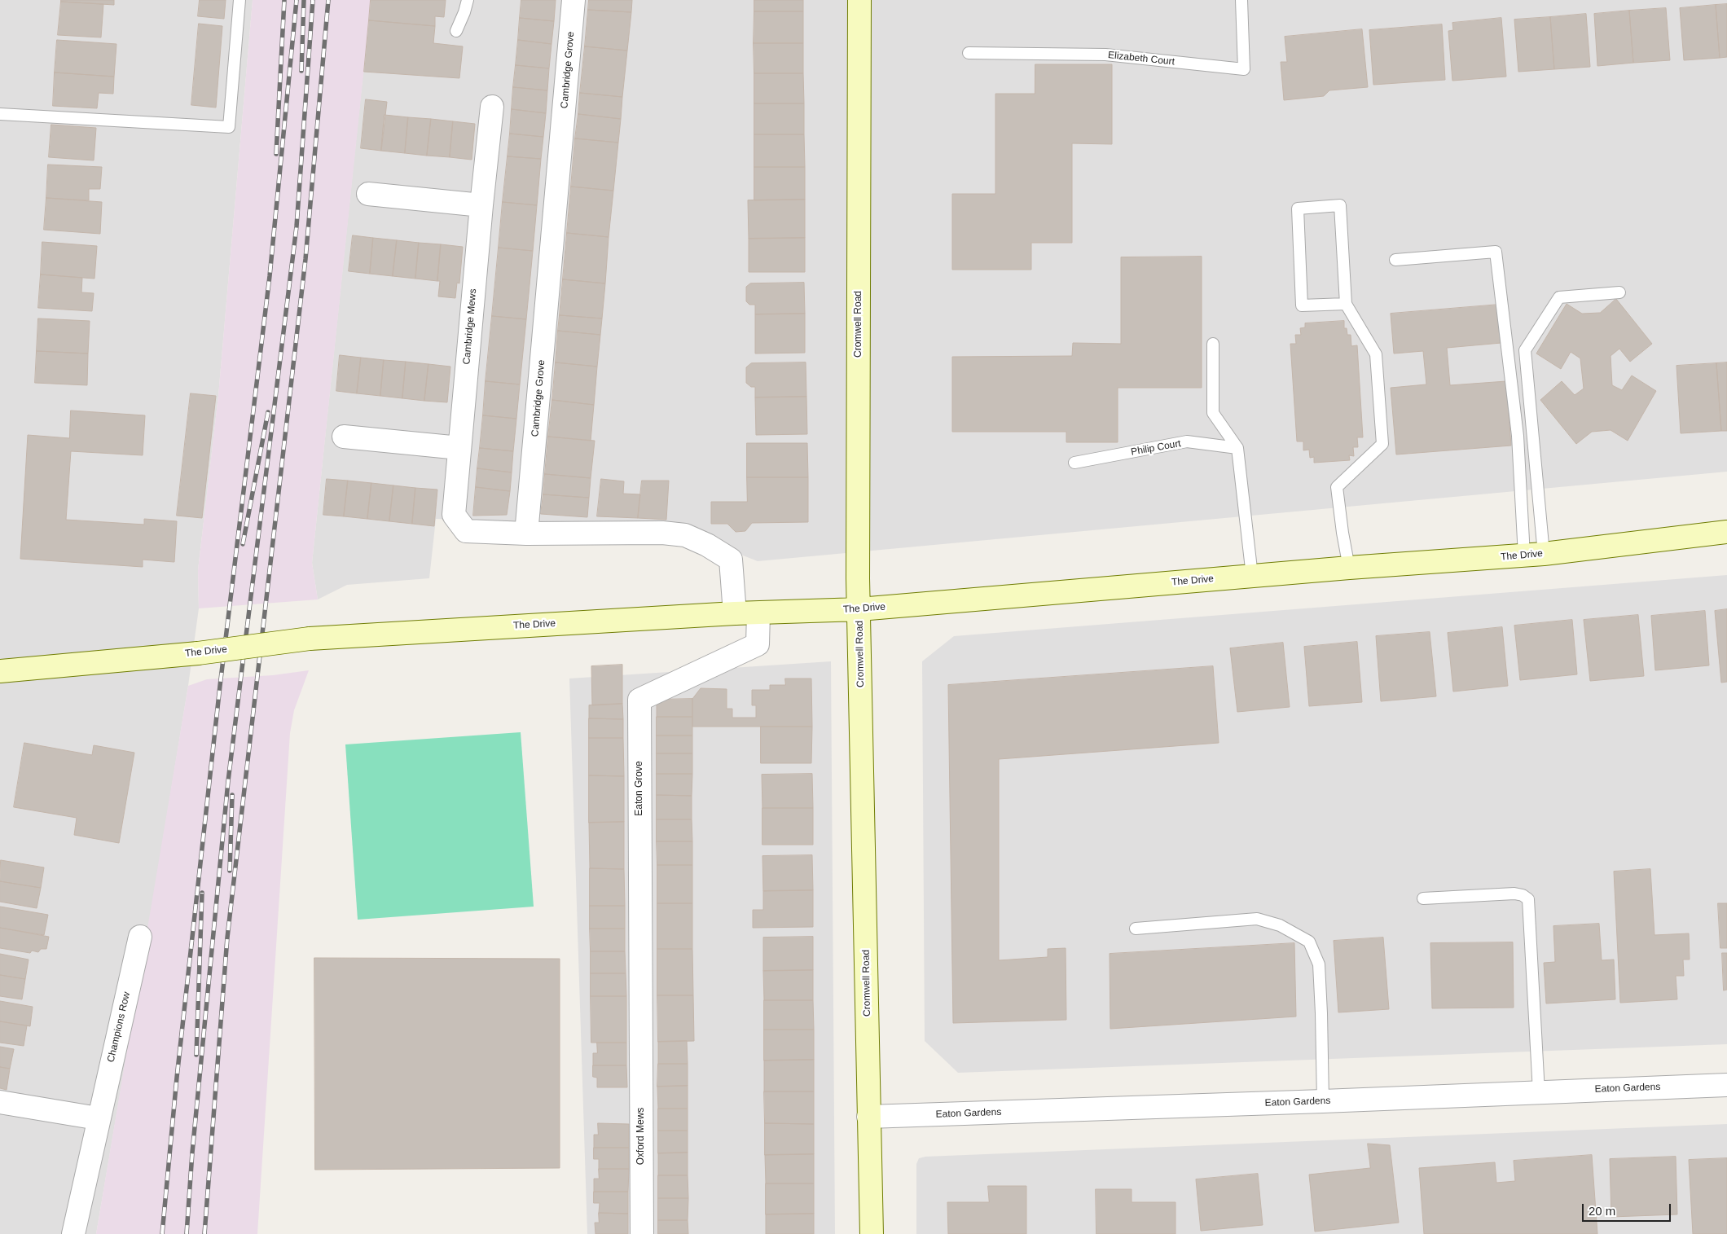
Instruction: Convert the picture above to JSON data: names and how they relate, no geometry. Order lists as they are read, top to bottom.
{
  "streets": {
    "main road": ["Cromwell Road", "The Drive"],
    "street": [
      "Cambridge Grove",
      "Cambridge Mews",
      "Eaton Grove",
      "Champions Row",
      "Eaton Gardens",
      "Oxford Mews"
    ],
    "lane": ["Elizabeth Court", "Philip Court"]
  },
  "crossings": [
    ["Cambridge Grove", "Cambridge Mews"],
    ["Cromwell Road", "The Drive"],
    ["Cromwell Road", "Eaton Gardens"],
    ["The Drive", "Eaton Grove"],
    ["Eaton Grove", "Oxford Mews"]
  ],
  "scale_bar": "20 m"
}
